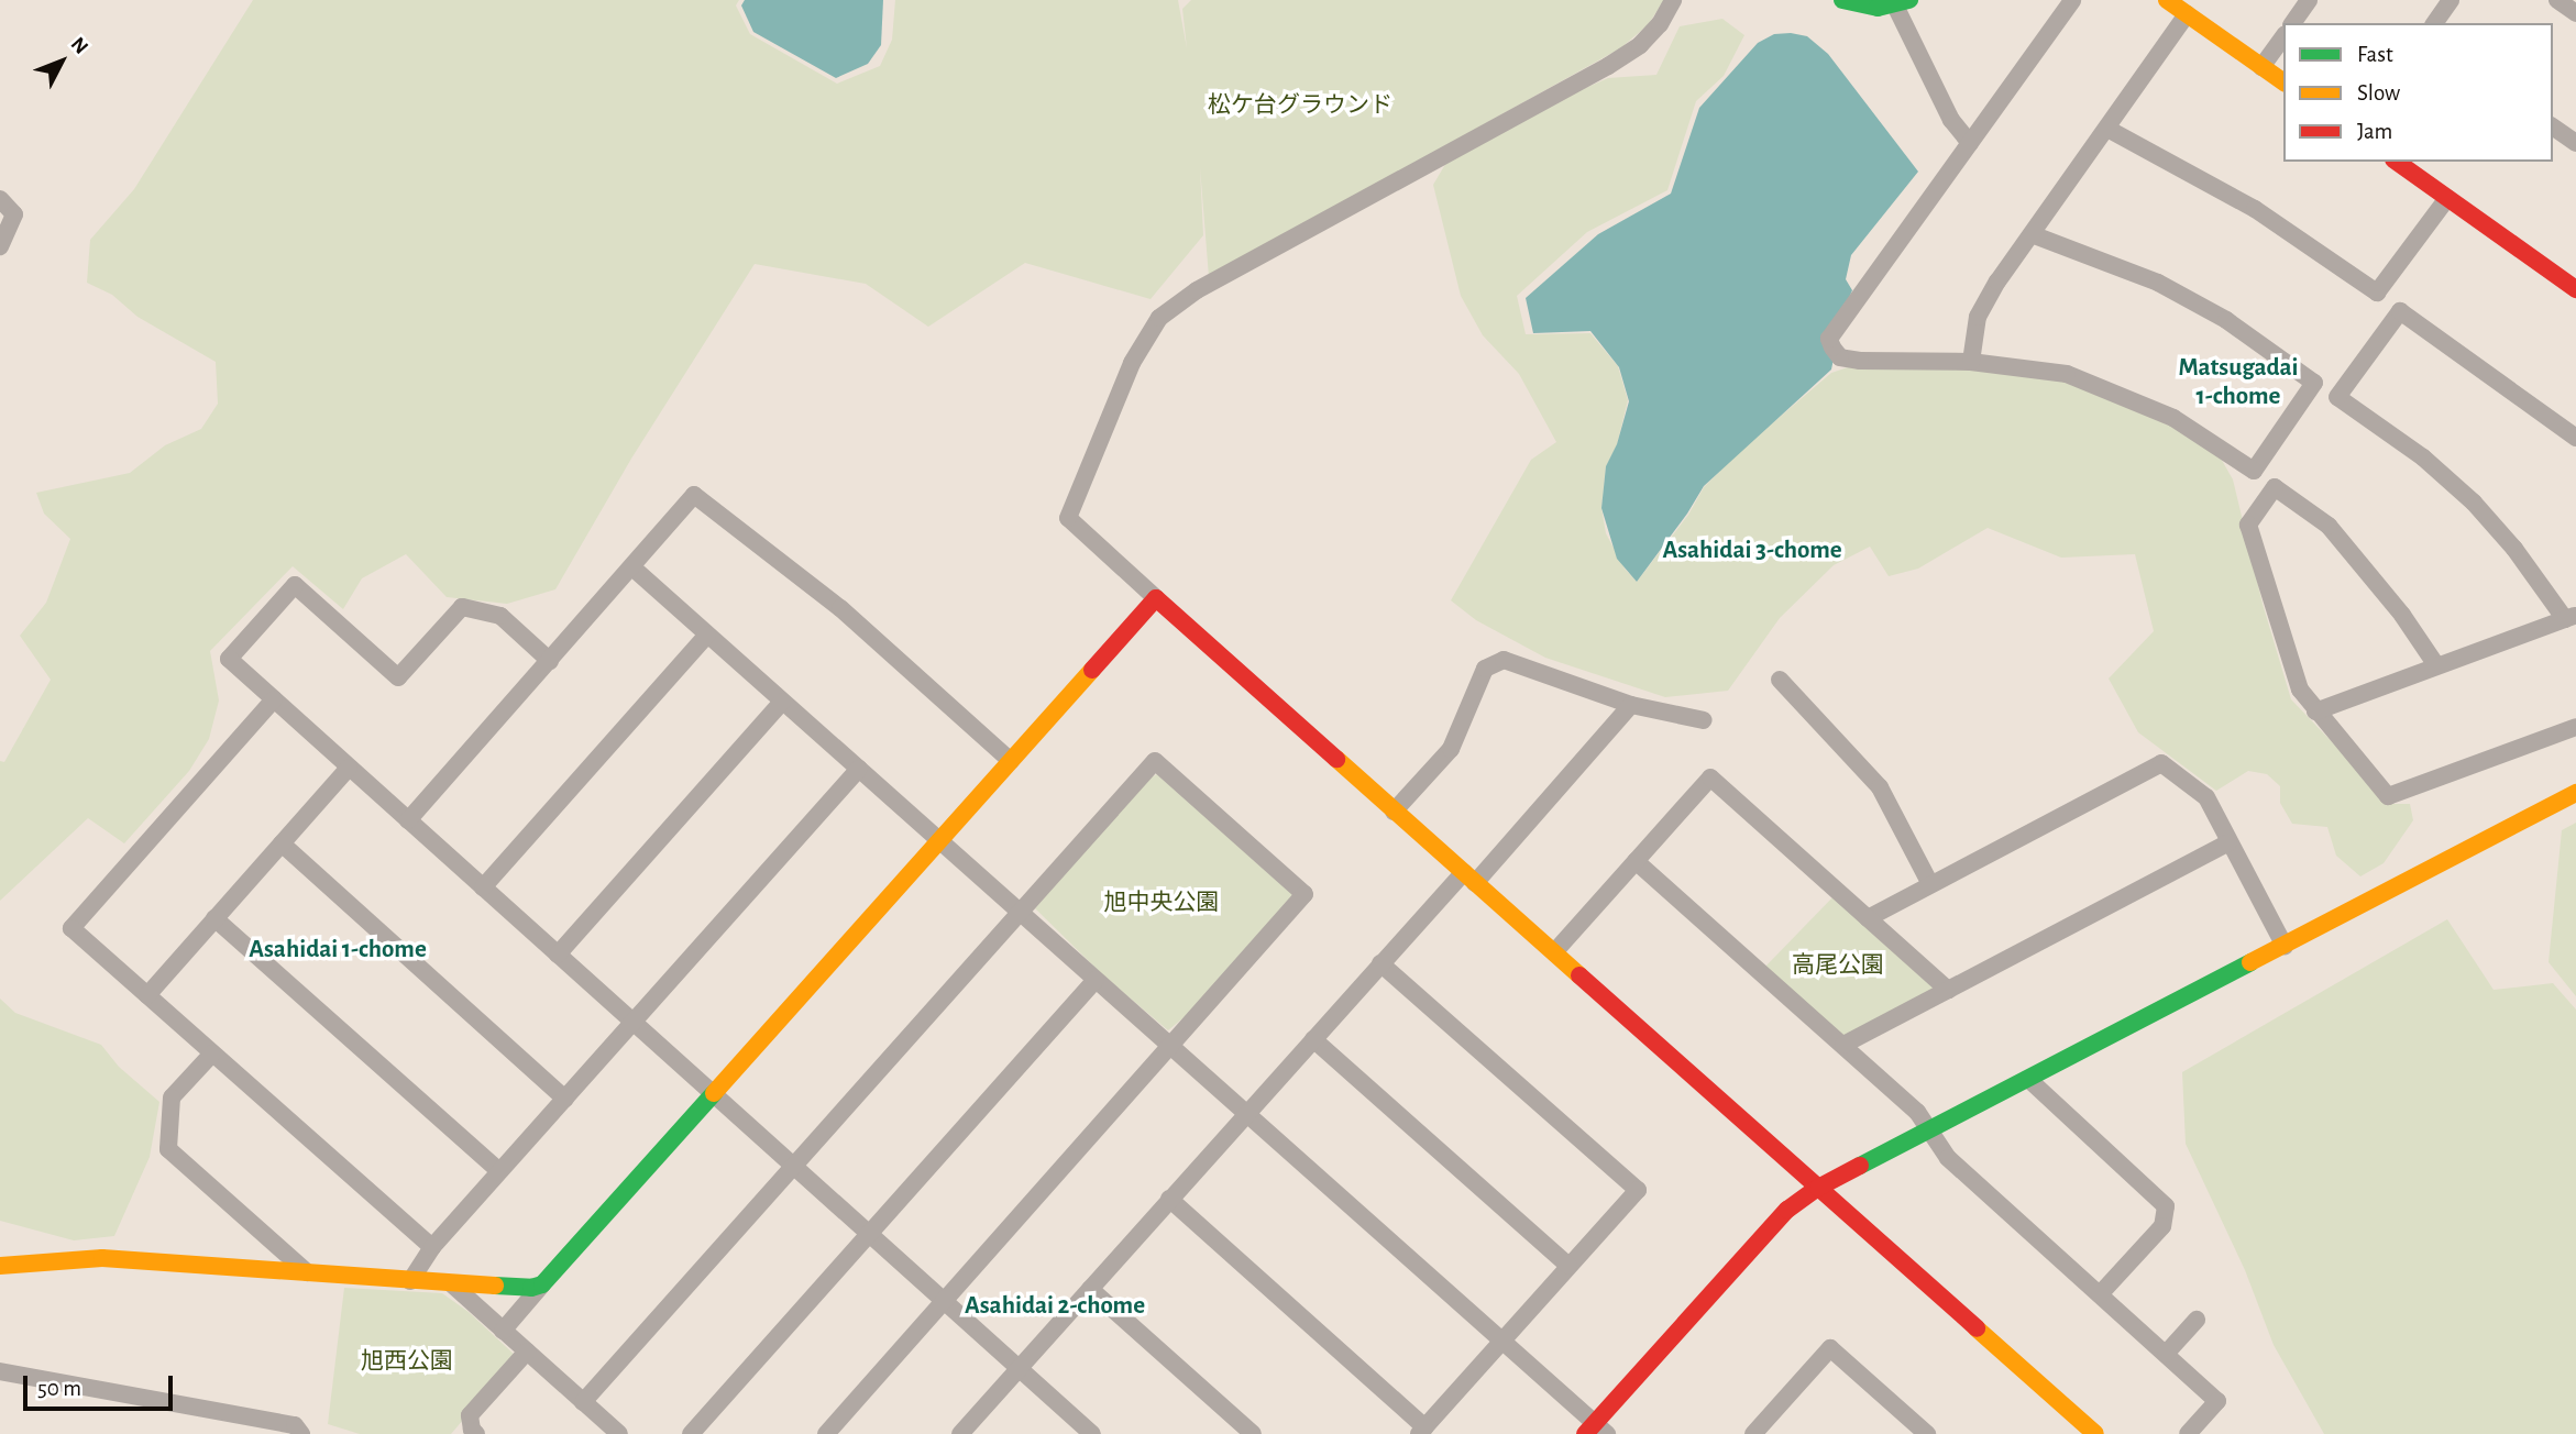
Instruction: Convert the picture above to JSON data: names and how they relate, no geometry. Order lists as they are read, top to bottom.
{
  "districts": [
    "Matsugadai 1-chome",
    "Asahidai 3-chome",
    "Asahidai 1-chome",
    "Asahidai 2-chome"
  ],
  "parks": [
    "松ケ台グラウンド",
    "旭中央公園",
    "高尾公園",
    "旭西公園"
  ],
  "legend": ["Fast", "Slow", "Jam"],
  "scale_bar": "50 m",
  "north": "top right"
}
